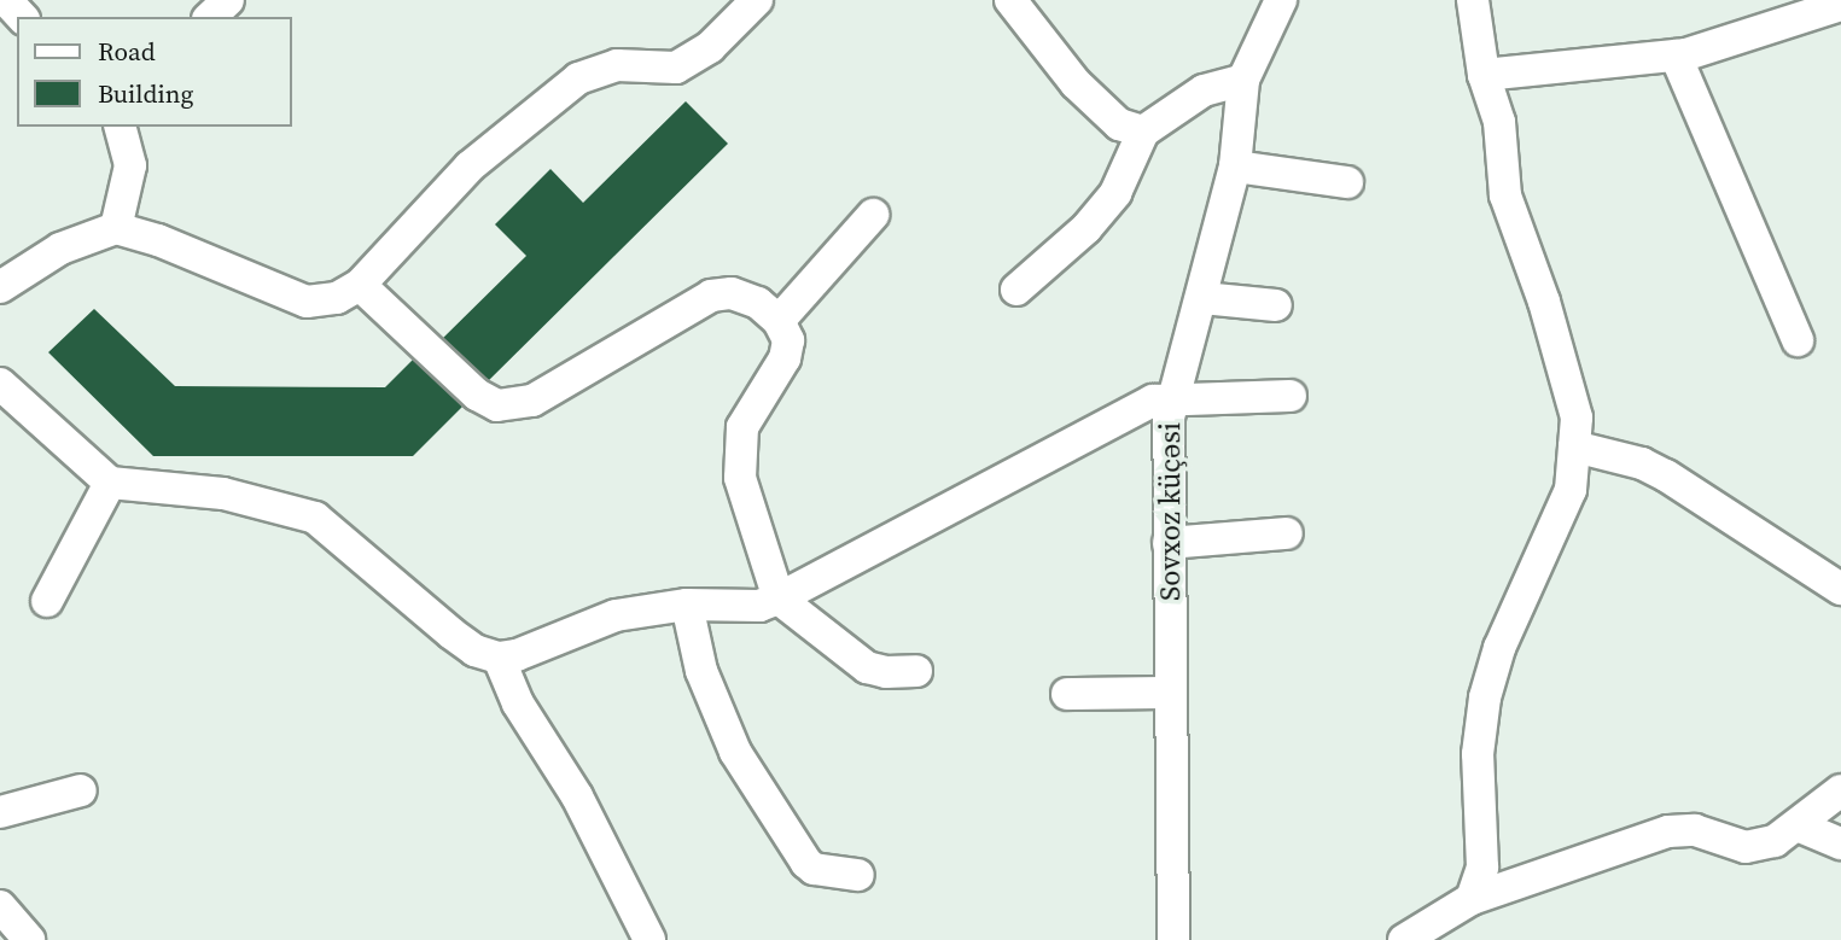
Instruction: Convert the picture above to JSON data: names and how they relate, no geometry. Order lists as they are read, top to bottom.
{
  "streets": {
    "street": ["Sovxoz küçəsi"]
  },
  "legend": ["Road", "Building"]
}
